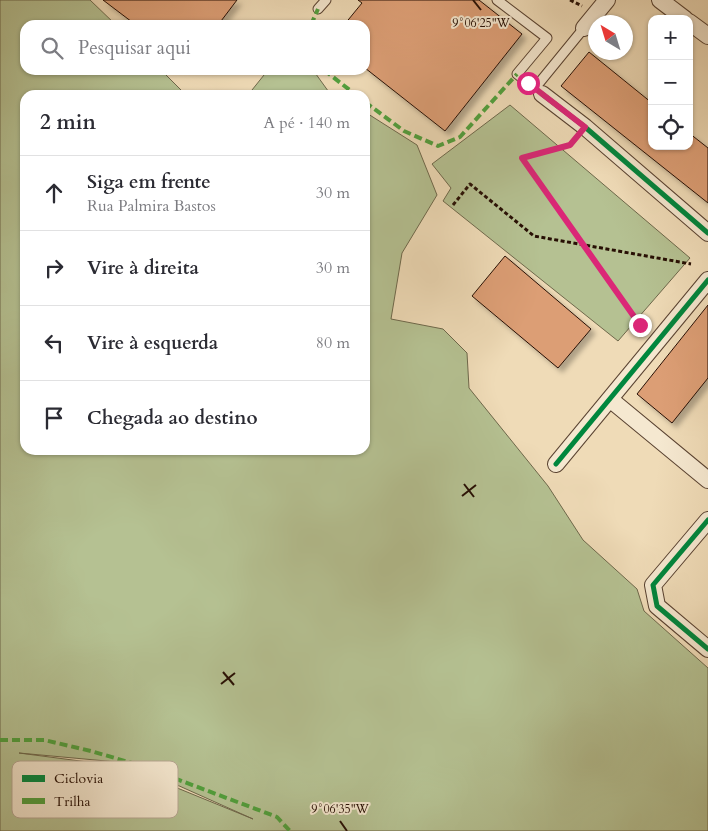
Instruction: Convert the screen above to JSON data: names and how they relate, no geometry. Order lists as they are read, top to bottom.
{
  "legend": ["Ciclovia", "Trilha"],
  "north": "top left",
  "page": {
    "map_buttons": ["+", "−"],
    "search": "Pesquisar aqui",
    "heading": ["2 min", "A pé · 140 m"],
    "list": [
      ["Siga em frente", "Rua Palmira Bastos", "30 m"],
      ["Vire à direita", "30 m"],
      ["Vire à esquerda", "80 m"],
      "Chegada ao destino"
    ]
  },
  "coordinates": ["9°06'25\"W", "9°06'35\"W"]
}
